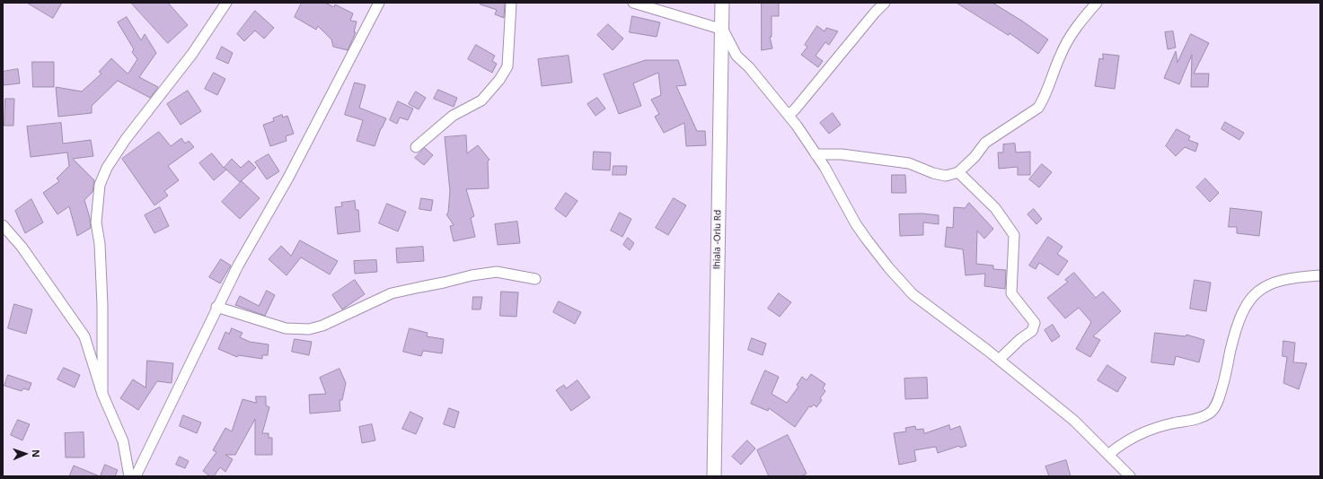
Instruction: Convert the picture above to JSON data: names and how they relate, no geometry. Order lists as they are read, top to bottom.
{
  "streets": {
    "main road": ["Ihiala -Orlu Rd"]
  },
  "north": "right"
}
